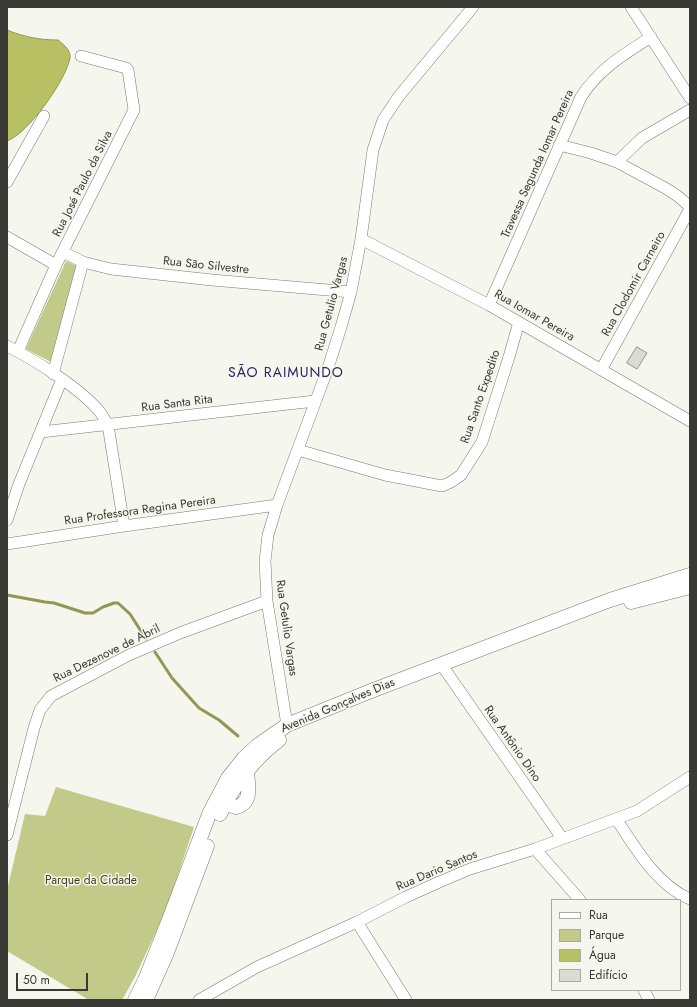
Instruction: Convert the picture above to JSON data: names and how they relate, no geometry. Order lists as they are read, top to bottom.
{
  "streets": {
    "main road": ["Avenida Gonçalves Dias"],
    "street": [
      "Travessa Segunda Iomar Pereira",
      "Rua José Paulo da Silva",
      "Rua São Silvestre",
      "Rua Clodomir Carneiro",
      "Rua Getulio Vargas",
      "Rua Iomar Pereira",
      "Rua Santo Expedito",
      "Rua Santa Rita",
      "Rua Professora Regina Pereira",
      "Rua Dezenove de Abril",
      "Rua Antônio Dino",
      "Rua Dario Santos"
    ]
  },
  "crossings": [
    ["Travessa Segunda Iomar Pereira", "Rua Iomar Pereira"],
    ["Rua José Paulo da Silva", "Rua São Silvestre"],
    ["Rua São Silvestre", "Rua Getulio Vargas"],
    ["Rua Clodomir Carneiro", "Rua Iomar Pereira"],
    ["Rua Getulio Vargas", "Rua Iomar Pereira"],
    ["Rua Getulio Vargas", "Rua Santo Expedito"],
    ["Rua Getulio Vargas", "Rua Santa Rita"],
    ["Rua Getulio Vargas", "Rua Professora Regina Pereira"],
    ["Rua Getulio Vargas", "Rua Dezenove de Abril"],
    ["Rua Getulio Vargas", "Avenida Gonçalves Dias"],
    ["Rua Iomar Pereira", "Rua Santo Expedito"],
    ["Avenida Gonçalves Dias", "Rua Antônio Dino"],
    ["Rua Antônio Dino", "Rua Dario Santos"]
  ],
  "districts": ["SÃO RAIMUNDO"],
  "parks": ["Parque da Cidade"],
  "legend": [
    "Rua",
    "Parque",
    "Água",
    "Edifício"
  ],
  "scale_bar": "50 m"
}
